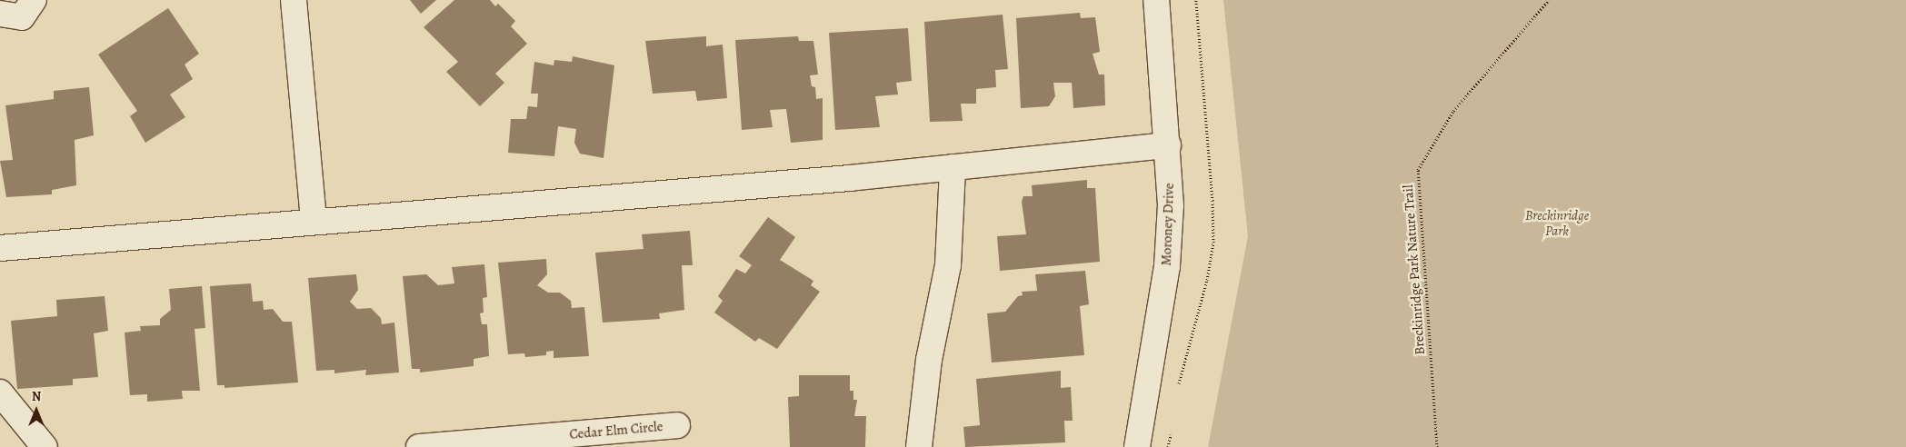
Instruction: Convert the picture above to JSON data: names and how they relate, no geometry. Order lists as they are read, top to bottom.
{
  "streets": {
    "street": ["Moroney Drive", "Cedar Elm Circle"],
    "path": ["Breckinridge Park Nature Trail"]
  },
  "parks": ["Breckinridge Park"],
  "north": "top"
}
